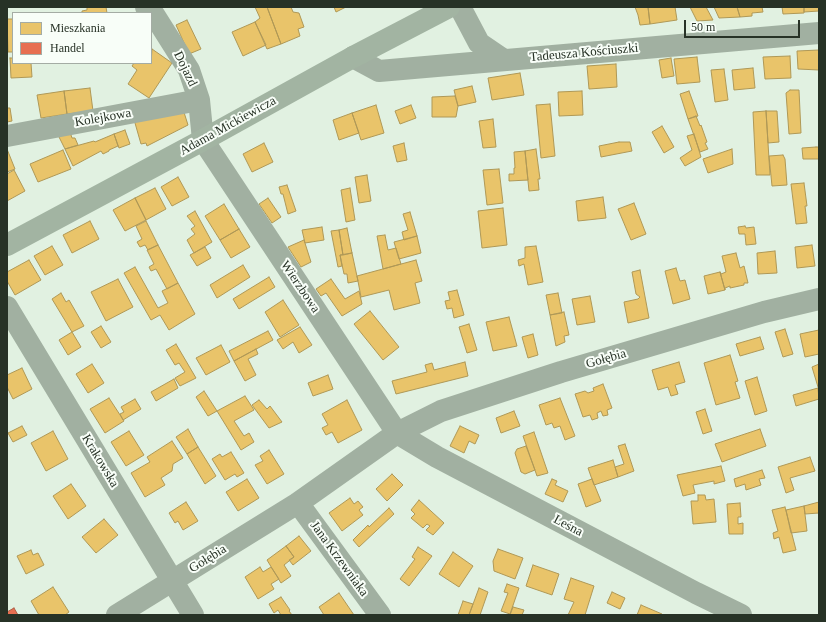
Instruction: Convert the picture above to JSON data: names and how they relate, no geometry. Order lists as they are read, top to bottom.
{
  "streets": {
    "main road": ["Adama Mickiewicza"],
    "street": [
      "Tadeusza Kościuszki",
      "Dojazd",
      "Kolejkowa",
      "Wierzbowa",
      "Gołębia",
      "Krakowska",
      "Leśna",
      "Jana Krzewniaka"
    ]
  },
  "crossings": [
    ["Tadeusza Kościuszki", "Adama Mickiewicza"],
    ["Dojazd", "Kolejkowa"],
    ["Dojazd", "Adama Mickiewicza"],
    ["Dojazd", "Wierzbowa"],
    ["Adama Mickiewicza", "Wierzbowa"],
    ["Wierzbowa", "Gołębia"],
    ["Wierzbowa", "Leśna"],
    ["Gołębia", "Krakowska"],
    ["Gołębia", "Leśna"],
    ["Gołębia", "Jana Krzewniaka"]
  ],
  "legend": ["Mieszkania", "Handel"],
  "scale_bar": "50 m"
}
